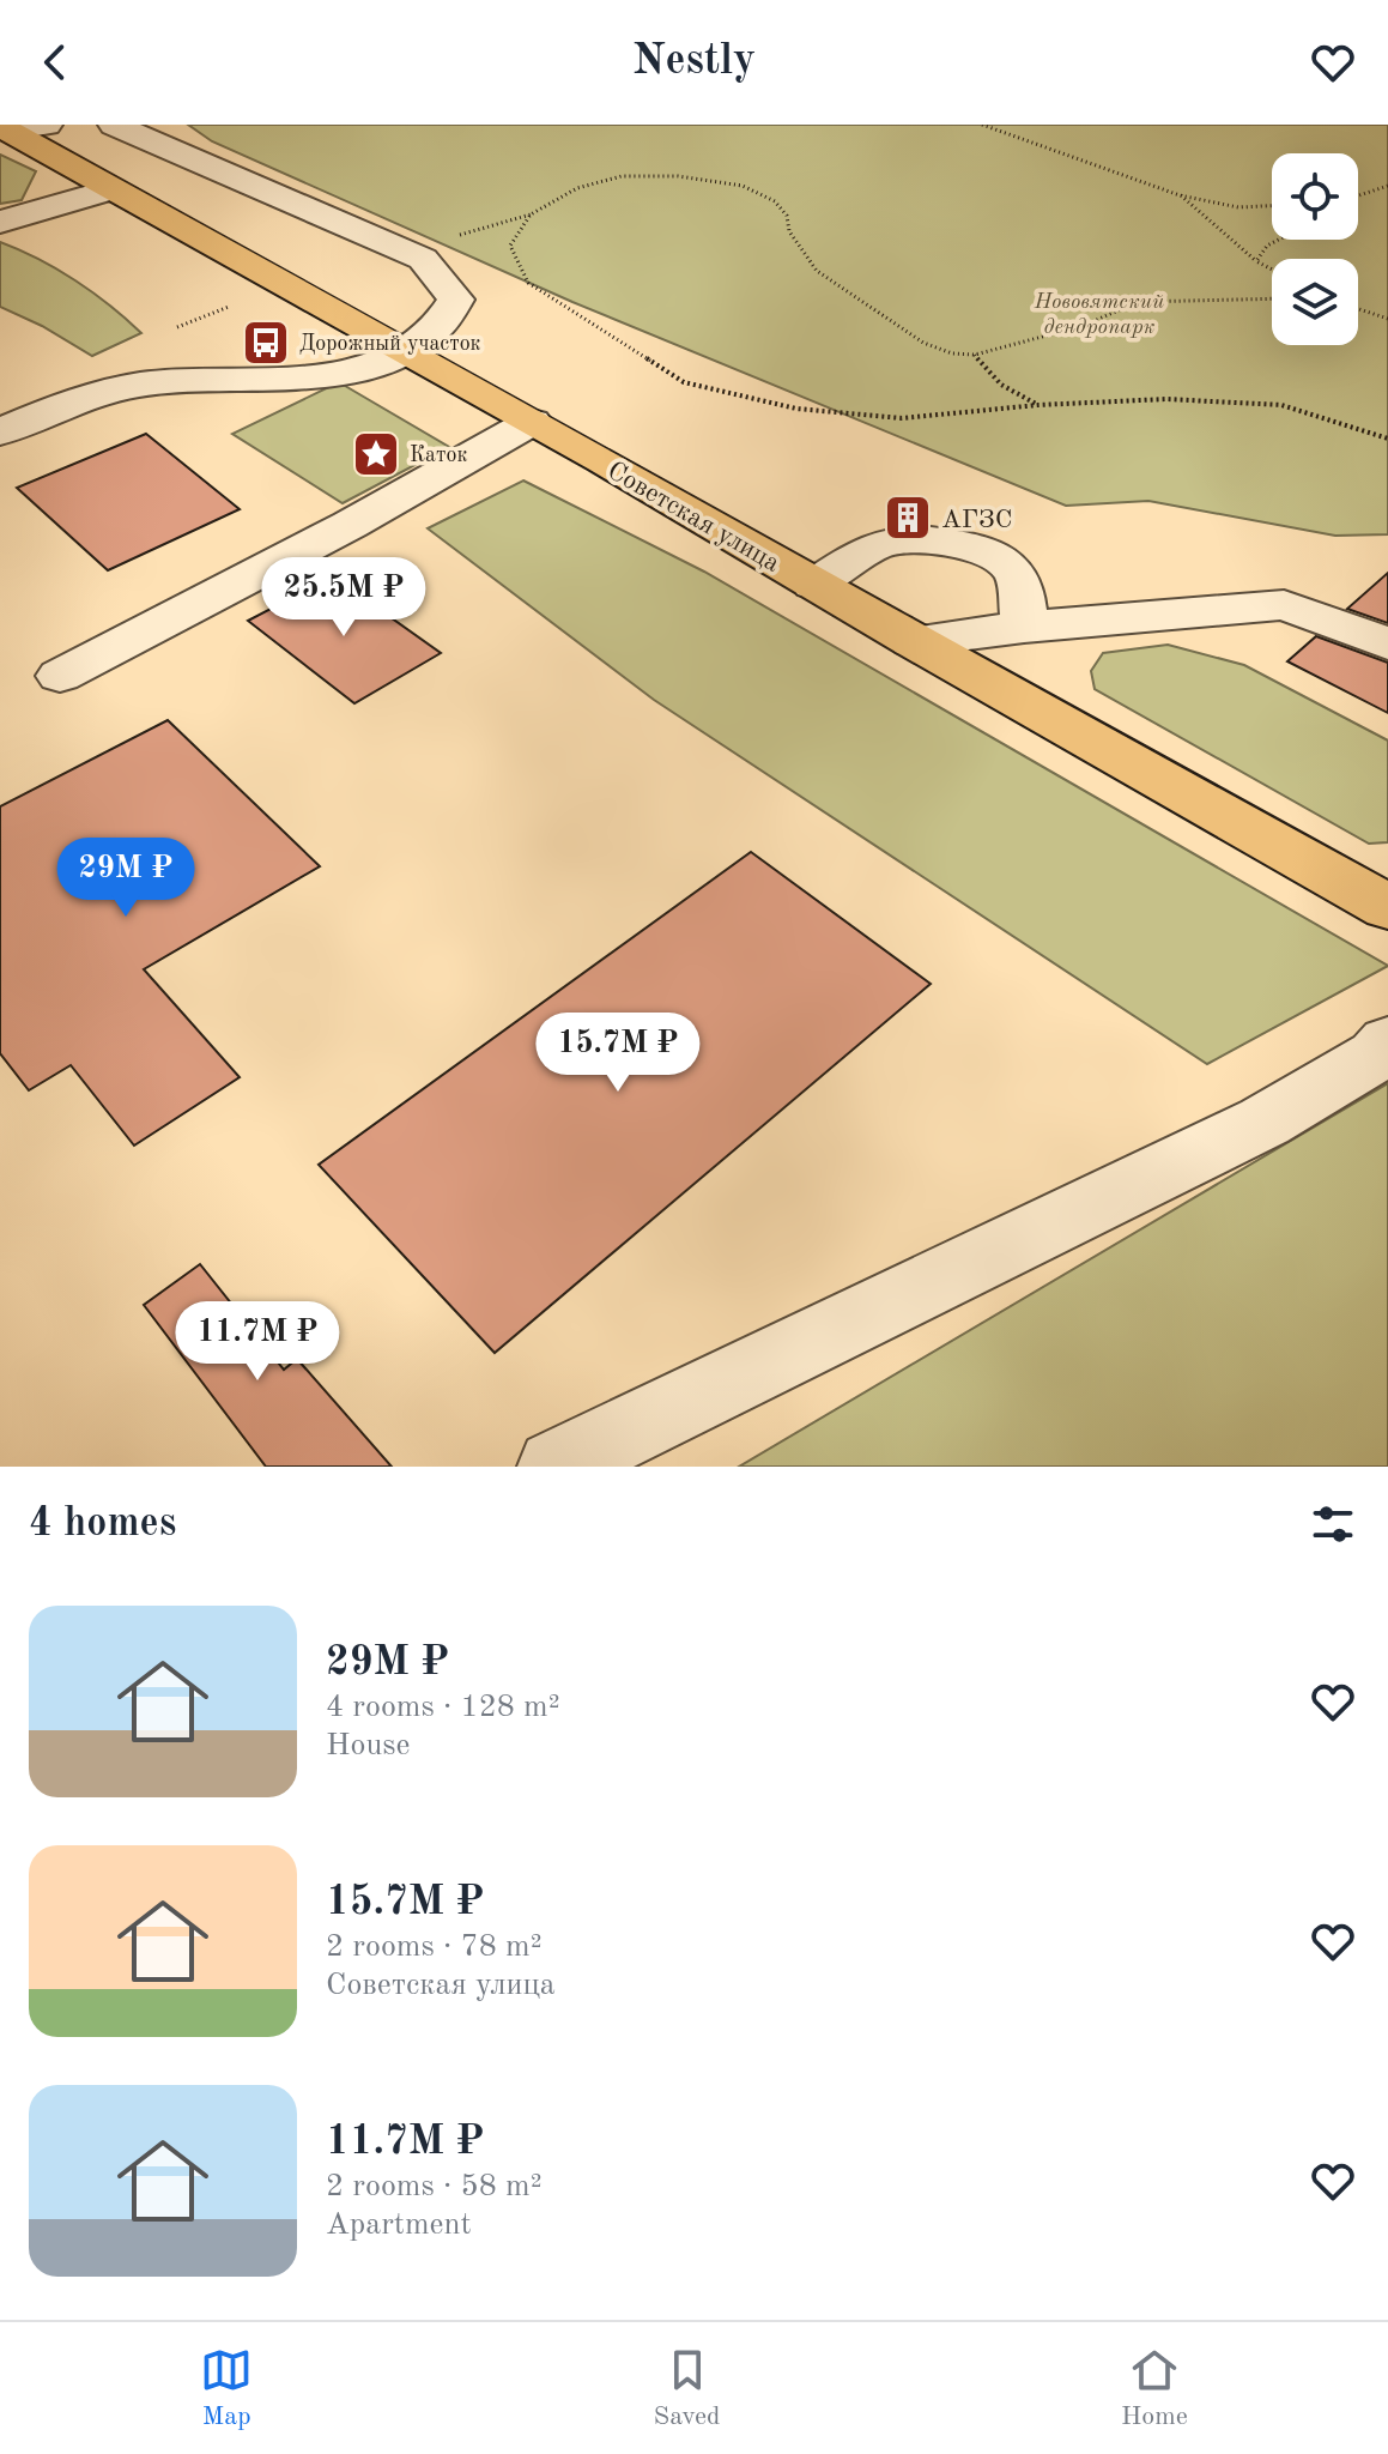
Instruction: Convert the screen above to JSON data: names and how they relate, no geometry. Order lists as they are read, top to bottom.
{
  "streets": {
    "main road": ["Советская улица"]
  },
  "parks": ["Нововятский дендропарк"],
  "places": {
    "bus stop": ["Дорожный участок"],
    "place": ["Каток"],
    "building": ["АГЗС"]
  },
  "page": {
    "header": "Nestly",
    "price": [
      "25.5M ₽",
      "29M ₽",
      "15.7M ₽",
      "11.7M ₽"
    ],
    "heading": "4 homes",
    "list": [
      {
        "name": "29M ₽",
        "note": "4 rooms · 128 m² · House"
      },
      {
        "name": "15.7M ₽",
        "note": "2 rooms · 78 m² · Советская улица"
      },
      {
        "name": "11.7M ₽",
        "note": "2 rooms · 58 m² · Apartment"
      }
    ],
    "tabs": ["Map", "Saved", "Home"]
  }
}
